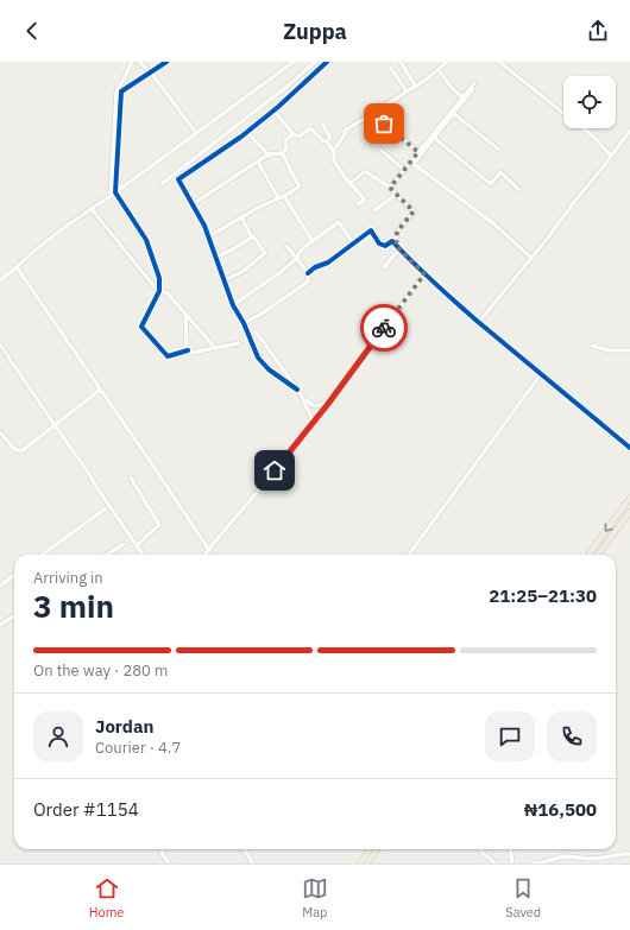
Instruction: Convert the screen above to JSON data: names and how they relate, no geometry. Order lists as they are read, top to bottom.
{
  "page": {
    "header": "Zuppa",
    "heading": ["3 min", "Arriving in", "21:25–21:30"],
    "panel": [
      "Jordan",
      "Courier · 4.7",
      "Order #1154",
      "₦16,500"
    ],
    "bar": "On the way · 280 m",
    "tabs": ["Home", "Map", "Saved"]
  }
}
